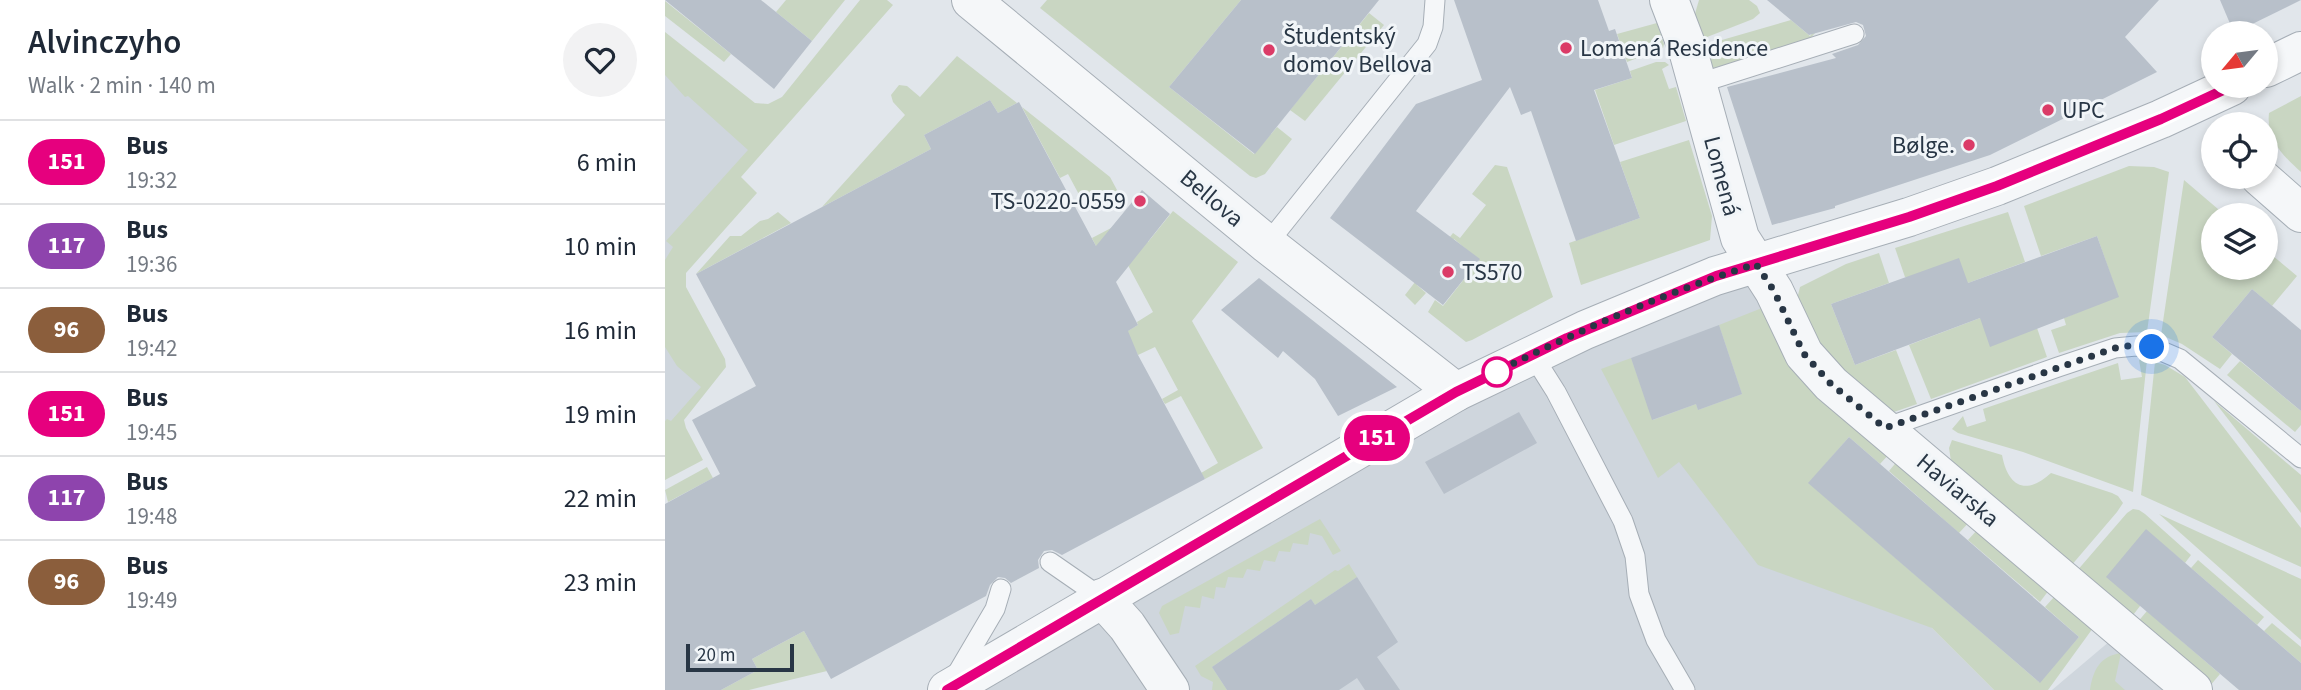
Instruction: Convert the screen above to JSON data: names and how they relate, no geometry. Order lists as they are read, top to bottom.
{
  "streets": {
    "street": ["Lomená", "Bellova", "Haviarska"]
  },
  "crossings": [
    ["Lomená", "Haviarska"]
  ],
  "places": [
    "Lomená Residence",
    "Študentský domov Bellova",
    "UPC",
    "Bølge.",
    "TS-0220-0559",
    "TS570"
  ],
  "lines": ["bus line 151"],
  "scale_bar": "20 m",
  "north": "bottom left",
  "page": {
    "heading": ["Alvinczyho", "Walk · 2 min · 140 m"],
    "on_map": "151",
    "list": [
      {
        "mark": "151",
        "name": "Bus",
        "note": "19:32",
        "value": "6 min"
      },
      {
        "mark": "117",
        "name": "Bus",
        "note": "19:36",
        "value": "10 min"
      },
      {
        "mark": "96",
        "name": "Bus",
        "note": "19:42",
        "value": "16 min"
      },
      {
        "mark": "151",
        "name": "Bus",
        "note": "19:45",
        "value": "19 min"
      },
      {
        "mark": "117",
        "name": "Bus",
        "note": "19:48",
        "value": "22 min"
      },
      {
        "mark": "96",
        "name": "Bus",
        "note": "19:49",
        "value": "23 min"
      }
    ],
    "scale": "20 m"
  }
}
